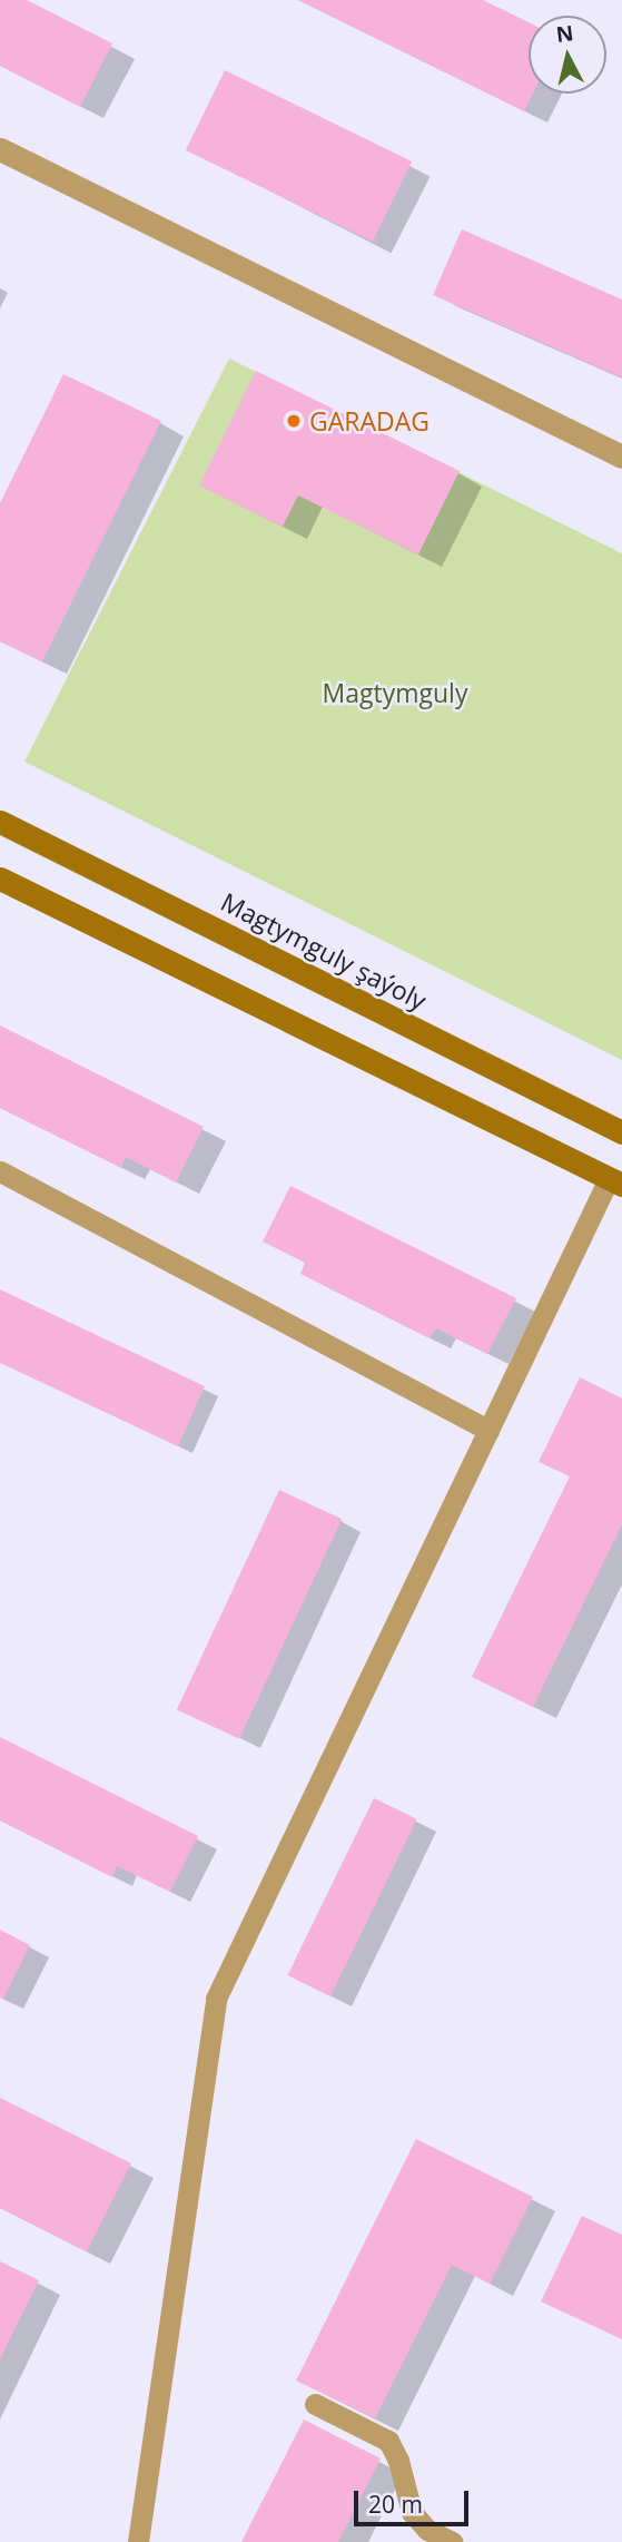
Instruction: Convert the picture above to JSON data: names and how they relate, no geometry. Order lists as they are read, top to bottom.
{
  "streets": {
    "street": ["Magtymguly şaýoly"]
  },
  "parks": ["Magtymguly"],
  "places": ["GARADAG"],
  "scale_bar": "20 m",
  "north": "top"
}
